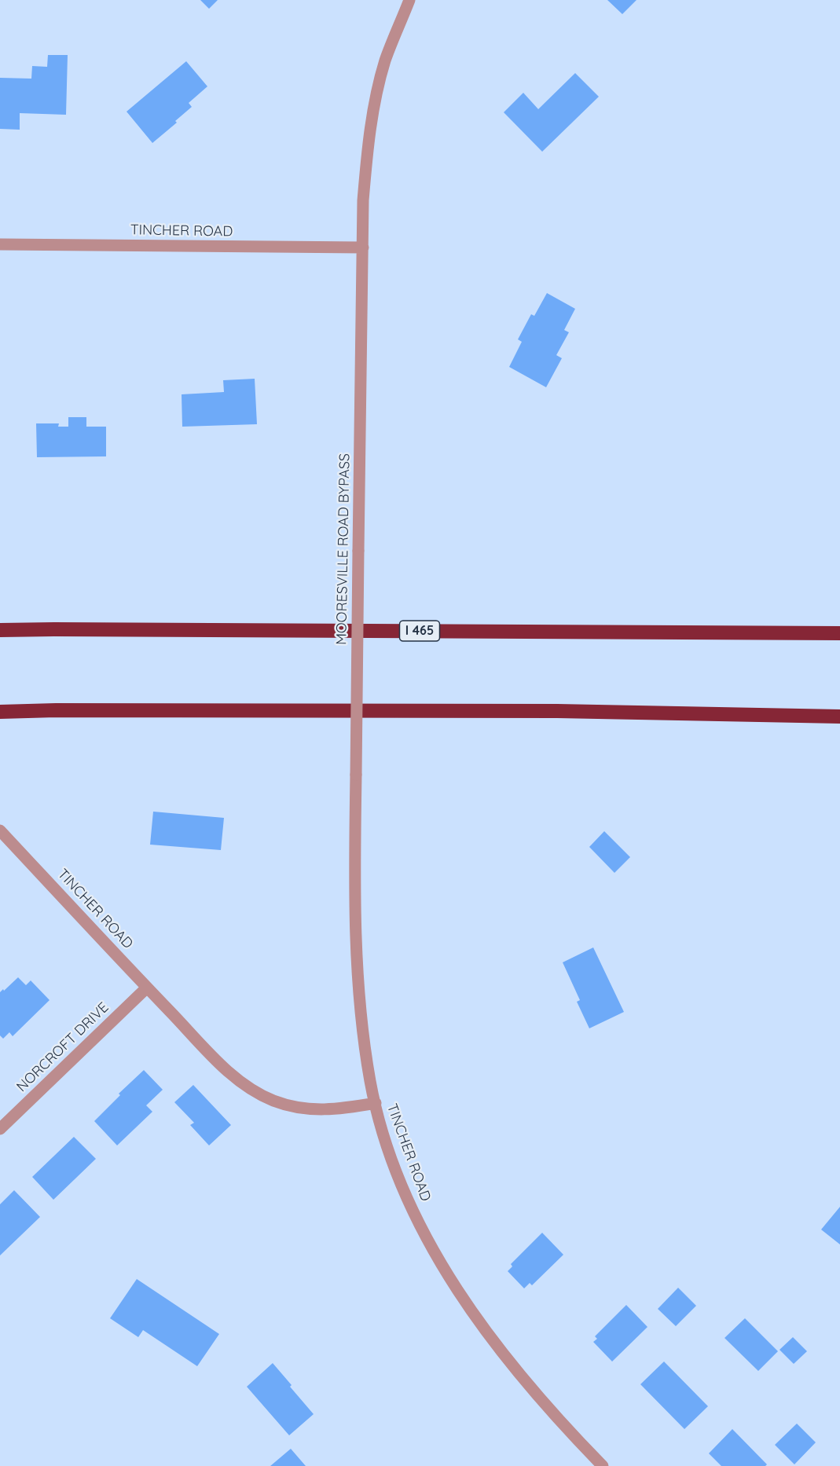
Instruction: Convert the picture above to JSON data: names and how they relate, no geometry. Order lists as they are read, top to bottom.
{
  "streets": {
    "highway": ["I 465"],
    "street": ["TINCHER ROAD", "MOORESVILLE ROAD BYPASS", "NORCROFT DRIVE"]
  },
  "crossings": [
    ["TINCHER ROAD", "MOORESVILLE ROAD BYPASS"],
    ["TINCHER ROAD", "NORCROFT DRIVE"]
  ]
}
